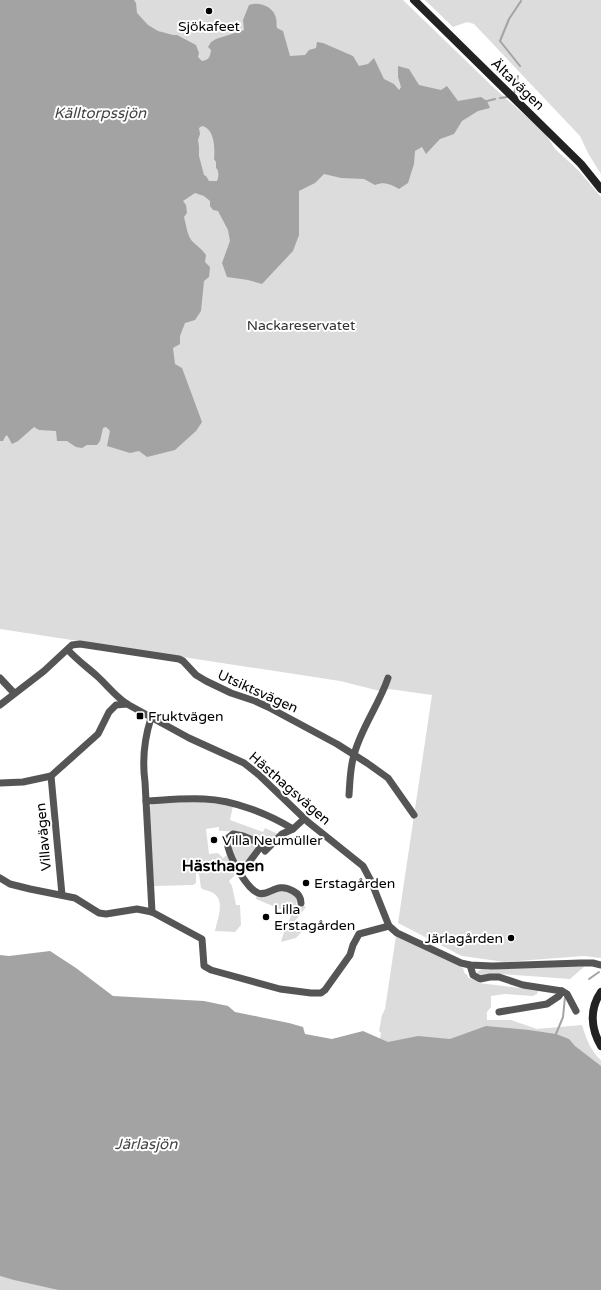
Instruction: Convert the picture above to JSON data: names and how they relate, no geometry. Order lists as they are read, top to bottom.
{
  "streets": {
    "main road": ["Ältavägen"],
    "street": ["Utsiktsvägen", "Hästhagsvägen", "Villavägen"]
  },
  "crossings": [
    ["Utsiktsvägen", "Hästhagsvägen"]
  ],
  "districts": ["Hästhagen"],
  "water": ["Källtorpssjön", "Järlasjön"],
  "parks": ["Nackareservatet"],
  "places": {
    "other": [
      "Sjökafeet",
      "Villa Neumüller",
      "Erstagården",
      "Lilla Erstagården",
      "Järlagården"
    ],
    "transit": ["Fruktvägen"]
  }
}
